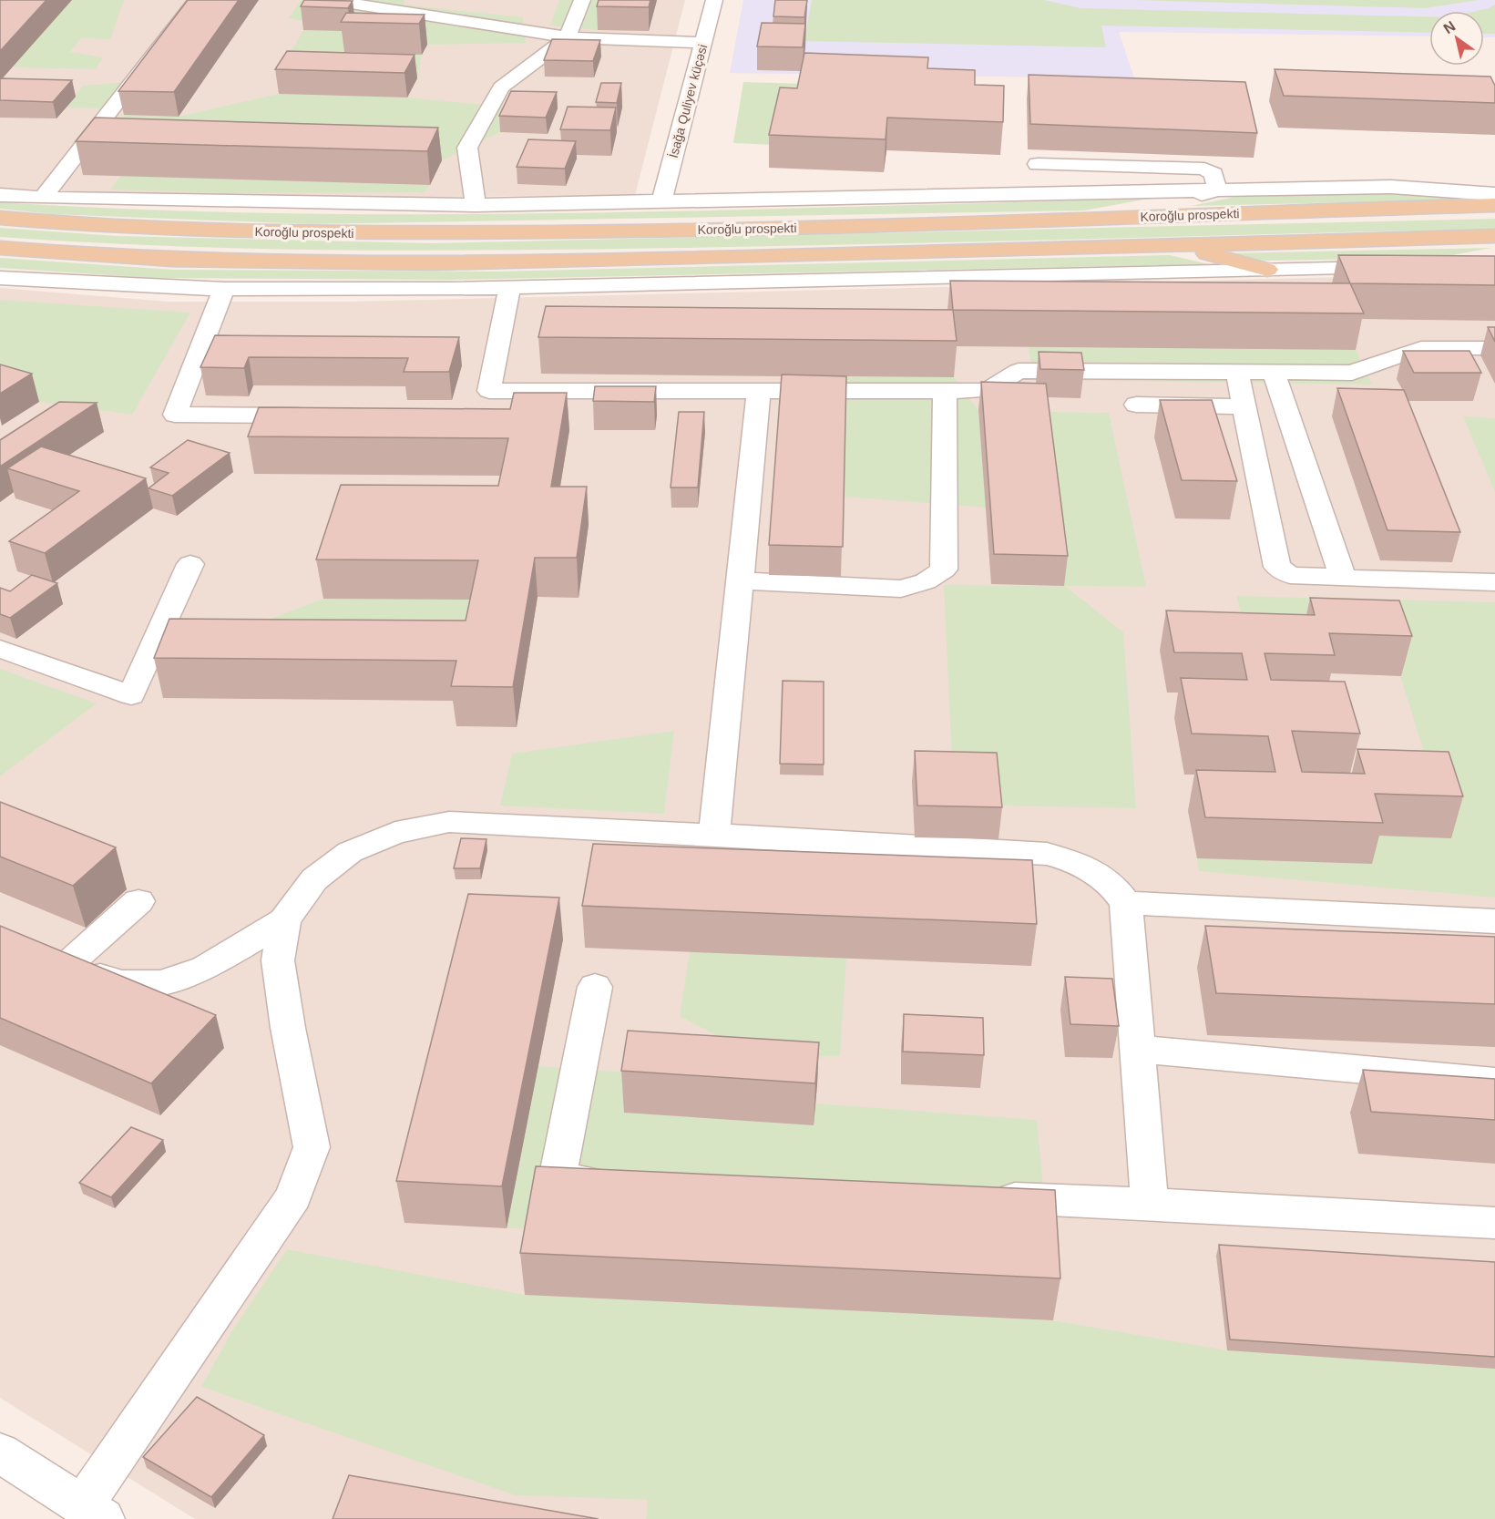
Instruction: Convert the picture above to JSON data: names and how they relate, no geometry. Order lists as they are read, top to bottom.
{
  "streets": {
    "main road": ["Koroğlu prospekti"],
    "street": ["İsağa Quliyev küçəsi"]
  },
  "north": "top left"
}
